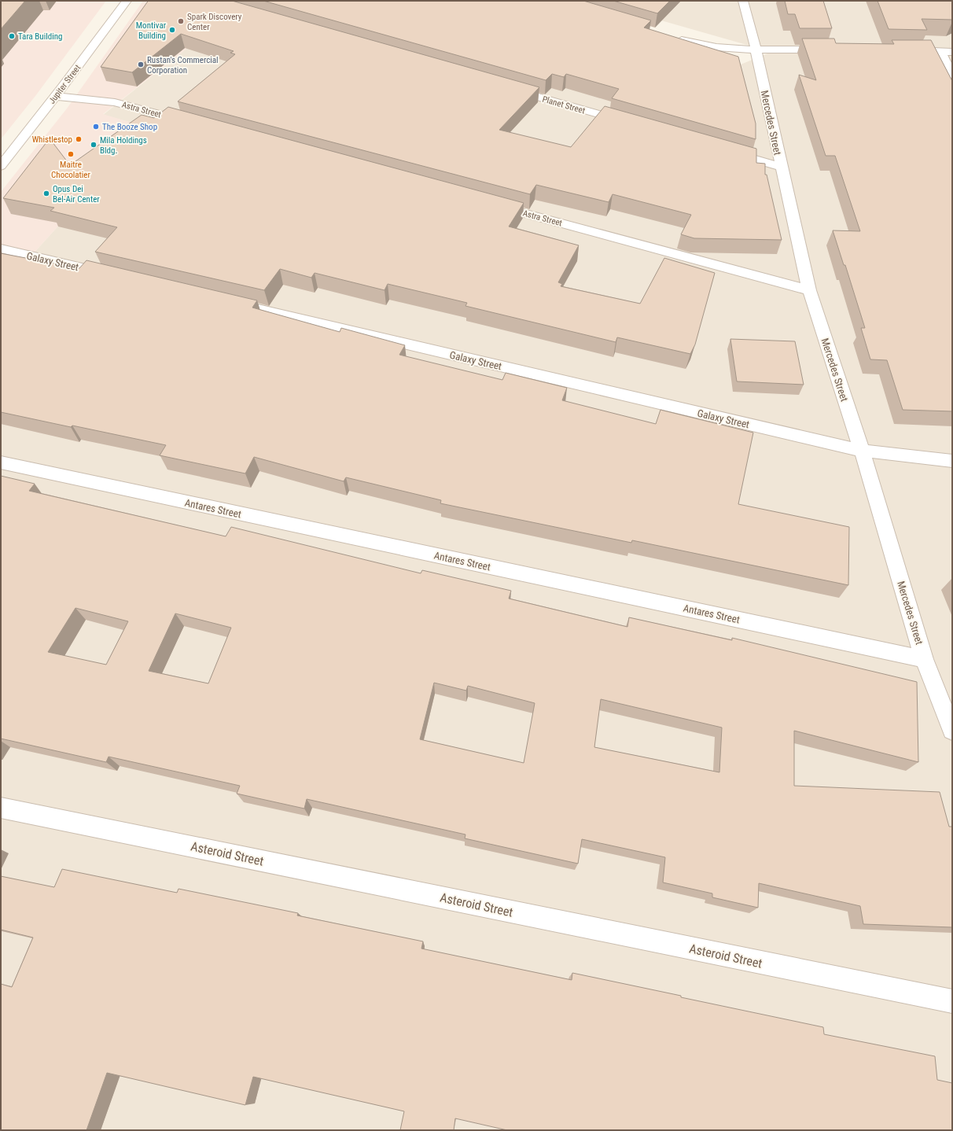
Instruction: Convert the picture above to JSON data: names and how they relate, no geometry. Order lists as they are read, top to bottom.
{
  "streets": {
    "street": [
      "Jupiter Street",
      "Planet Street",
      "Astra Street",
      "Mercedes Street",
      "Galaxy Street",
      "Antares Street",
      "Asteroid Street"
    ]
  },
  "crossings": [
    ["Jupiter Street", "Astra Street"],
    ["Astra Street", "Mercedes Street"],
    ["Mercedes Street", "Galaxy Street"],
    ["Mercedes Street", "Antares Street"]
  ],
  "places": [
    "Spark Discovery Center",
    "Montivar Building",
    "Tara Building",
    "Rustan's Commercial Corporation",
    "The Booze Shop",
    "Whistlestop",
    "Mila Holdings Bldg.",
    "Maitre Chocolatier",
    "Opus Dei Bel-Air Center"
  ]
}
